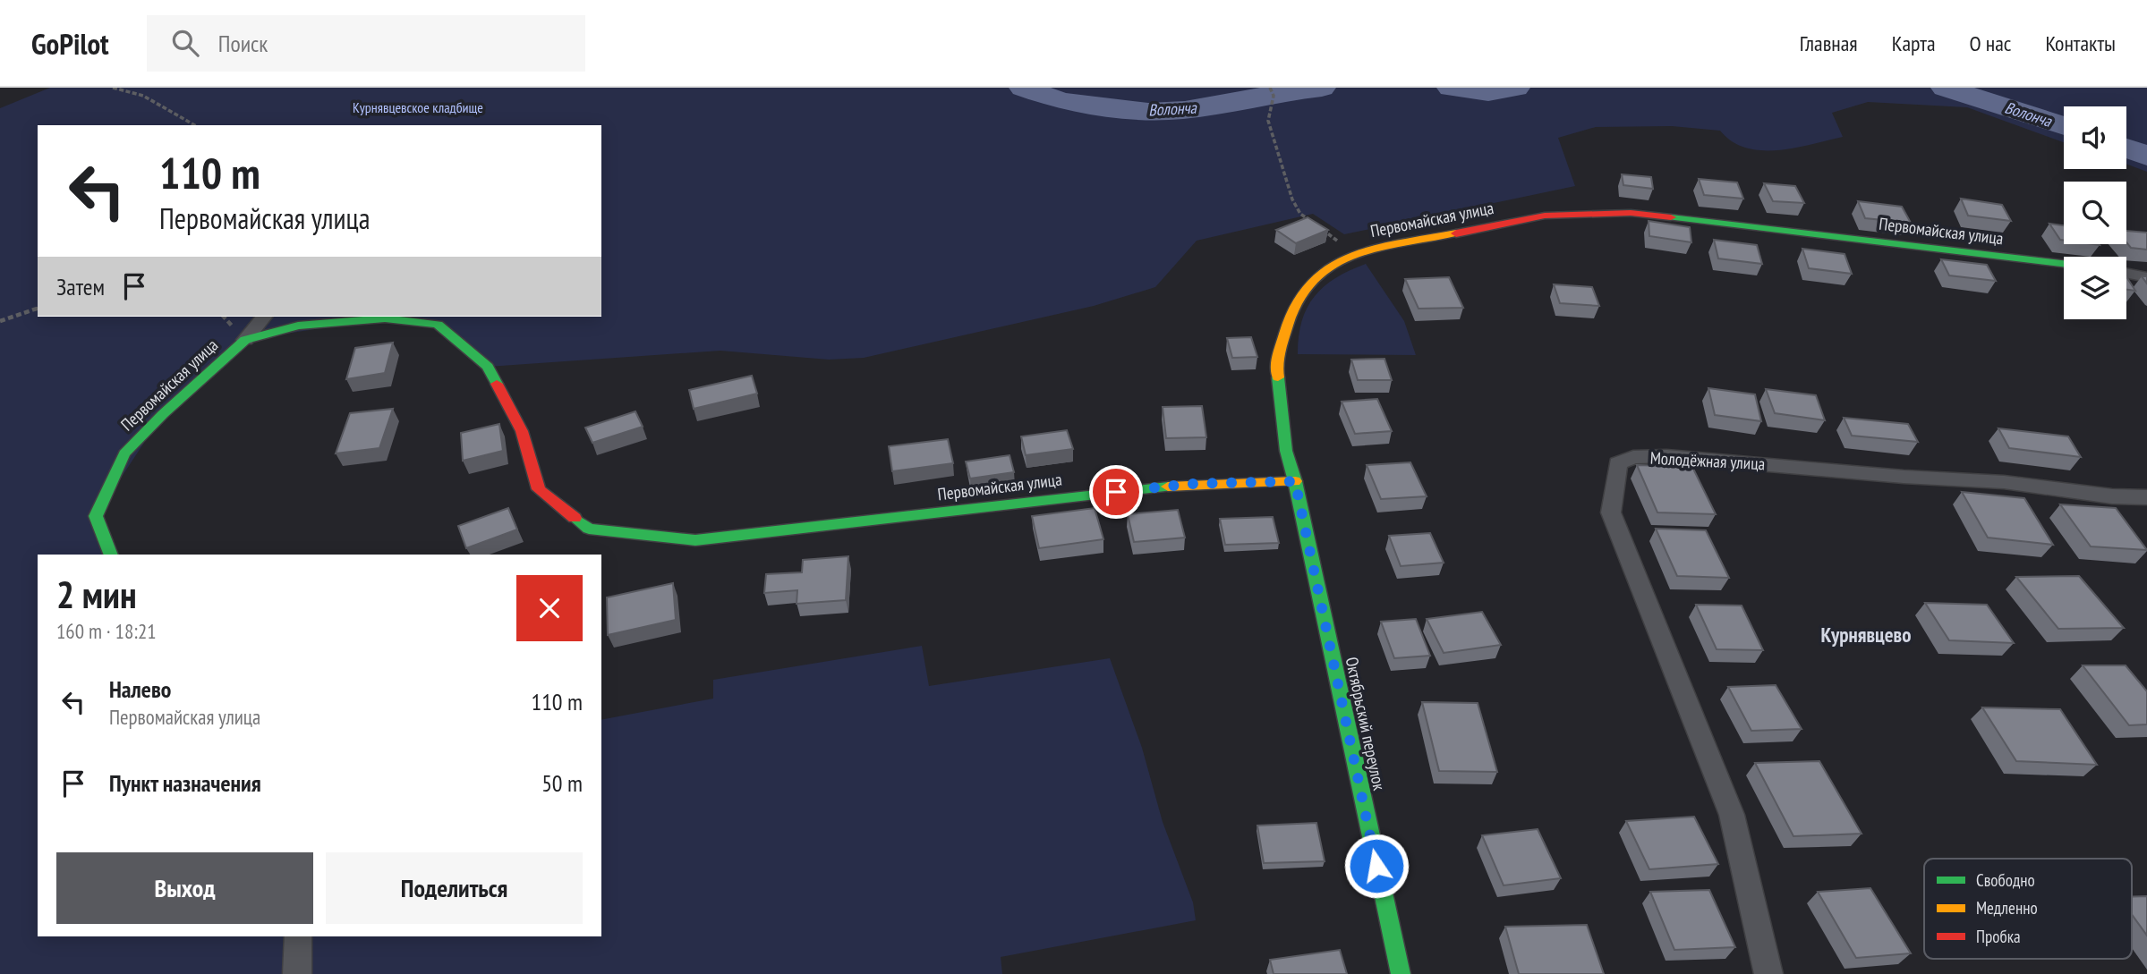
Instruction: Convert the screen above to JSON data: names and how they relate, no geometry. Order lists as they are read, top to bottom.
{
  "streets": {
    "street": ["Первомайская улица", "Молодёжная улица", "Октябрьский переулок"]
  },
  "crossings": [
    ["Первомайская улица", "Октябрьский переулок"]
  ],
  "districts": ["Курнявцево"],
  "water": ["Волонча"],
  "parks": ["Курнявцевское кладбище"],
  "legend": ["Свободно", "Медленно", "Пробка"],
  "page": {
    "header": "GoPilot",
    "search": "Поиск",
    "nav": [
      "Главная",
      "Карта",
      "О нас",
      "Контакты"
    ],
    "turn": ["110 m", "Первомайская улица"],
    "then": "Затем",
    "heading": ["2 мин", "160 m · 18:21"],
    "list": [
      {
        "name": "Налево",
        "note": "Первомайская улица",
        "value": "110 m"
      },
      {
        "name": "Пункт назначения",
        "value": "50 m"
      }
    ],
    "buttons": ["Выход", "Поделиться"]
  }
}
